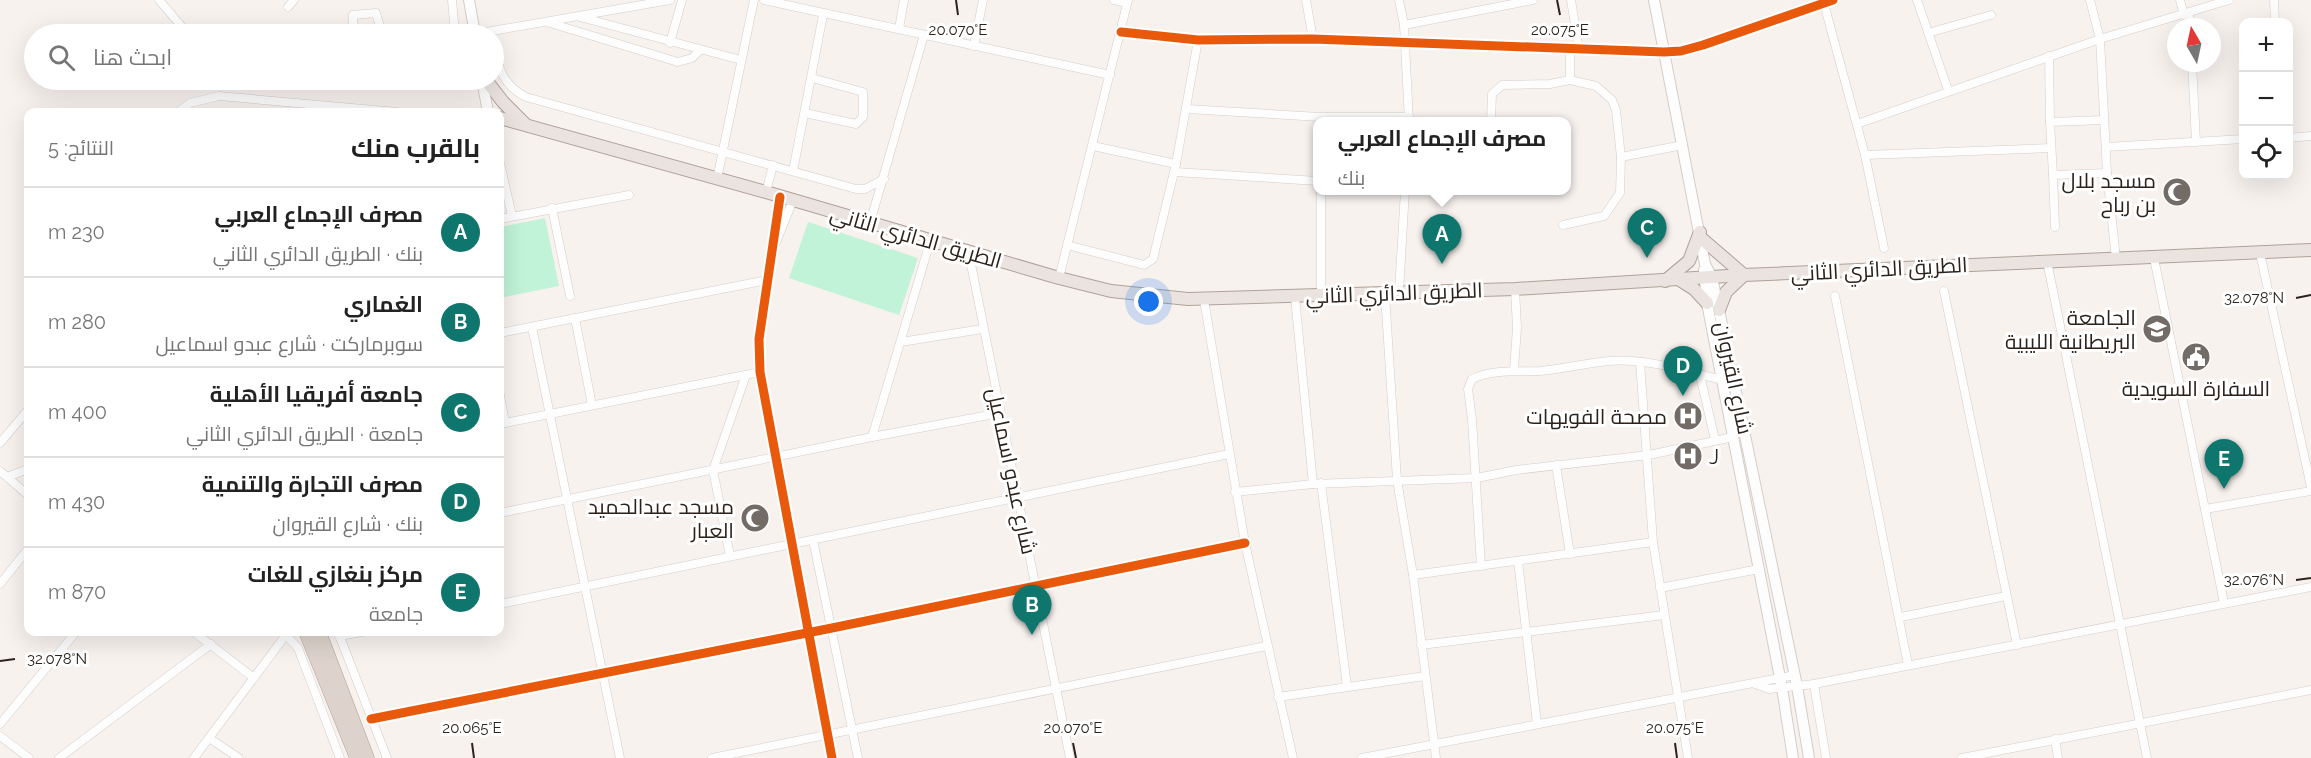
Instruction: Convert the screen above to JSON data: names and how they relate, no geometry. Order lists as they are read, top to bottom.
{
  "streets": {
    "main road": ["الطريق الدائري الثاني", "شارع القيروان"],
    "street": ["شارع عبدو اسماعيل"]
  },
  "crossings": [
    ["الطريق الدائري الثاني", "شارع القيروان"],
    ["الطريق الدائري الثاني", "شارع عبدو اسماعيل"]
  ],
  "places": {
    "mosque": ["مسجد بلال بن رباح", "مسجد عبدالحميد العبار"],
    "school or university": ["الجامعة البريطانية الليبية"],
    "public building": ["السفارة السويدية"],
    "hospital": ["مصحة الفويهات", "J"]
  },
  "north": "top",
  "page": {
    "map_buttons": ["+", "−"],
    "search": "ابحث هنا",
    "heading": ["بالقرب منك", "النتائج: 5"],
    "popup": ["مصرف الإجماع العربي", "بنك"],
    "list": [
      {
        "mark": "A",
        "name": "مصرف الإجماع العربي",
        "note": "بنك · الطريق الدائري الثاني",
        "value": "230 m"
      },
      {
        "mark": "B",
        "name": "الغماري",
        "note": "سوبرماركت · شارع عبدو اسماعيل",
        "value": "280 m"
      },
      {
        "mark": "C",
        "name": "جامعة أفريقيا الأهلية",
        "note": "جامعة · الطريق الدائري الثاني",
        "value": "400 m"
      },
      {
        "mark": "D",
        "name": "مصرف التجارة والتنمية",
        "note": "بنك · شارع القيروان",
        "value": "430 m"
      },
      {
        "mark": "E",
        "name": "مركز بنغازي للغات",
        "note": "جامعة",
        "value": "870 m"
      }
    ],
    "pins": [
      "C",
      "A",
      "D",
      "E",
      "B"
    ]
  },
  "coordinates": [
    "20.070°E",
    "20.075°E",
    "32.078°N",
    "32.076°N",
    "20.065°E"
  ]
}
